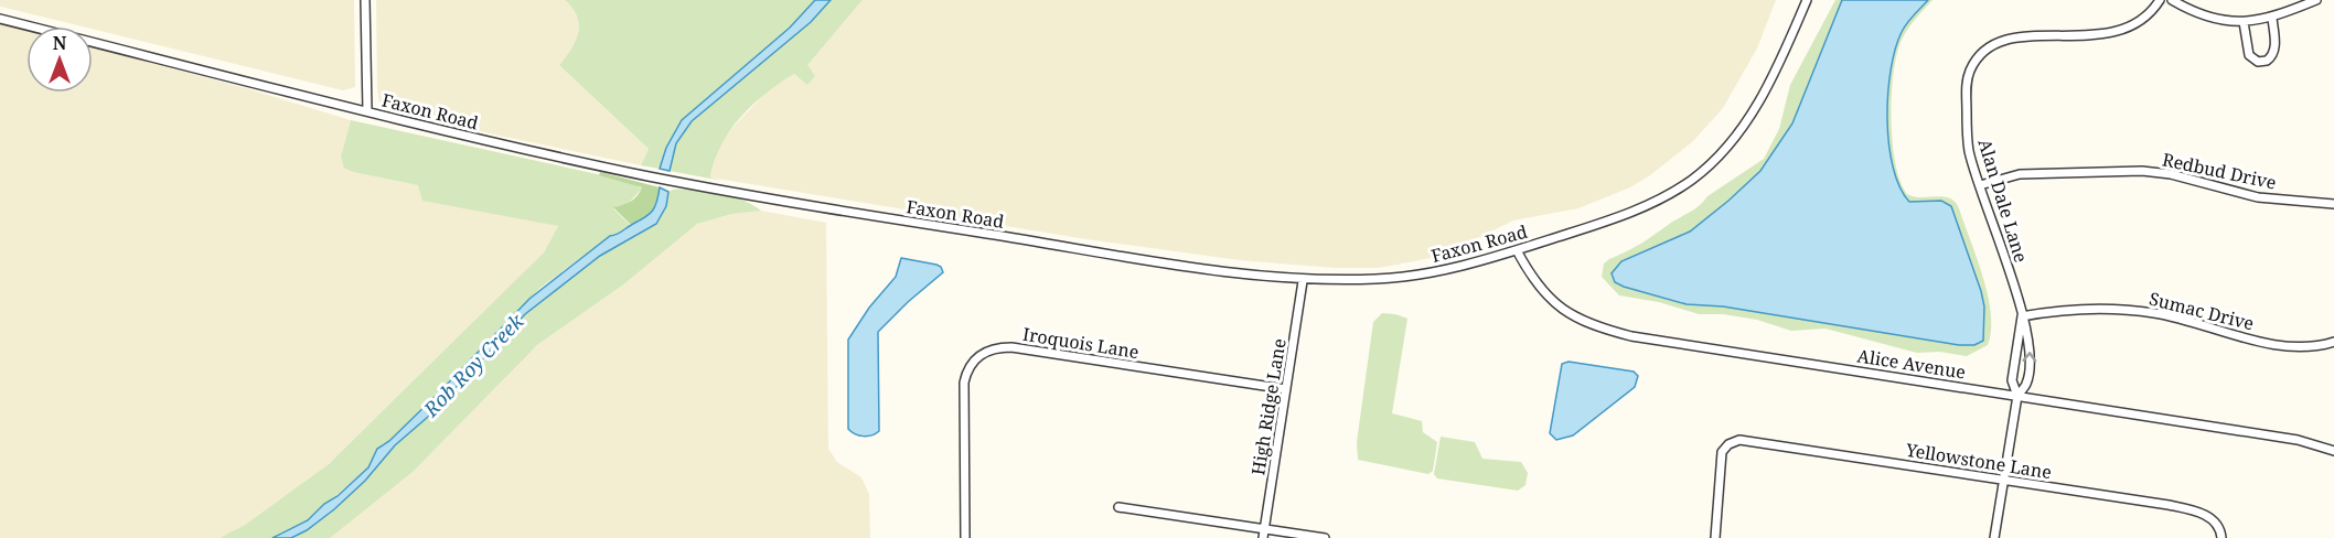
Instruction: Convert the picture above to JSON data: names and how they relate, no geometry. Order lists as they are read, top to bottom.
{
  "streets": {
    "street": [
      "Faxon Road",
      "Redbud Drive",
      "Alan Dale Lane",
      "Sumac Drive",
      "Iroquois Lane",
      "Alice Avenue",
      "High Ridge Lane",
      "Yellowstone Lane"
    ]
  },
  "crossings": [
    ["Faxon Road", "Alice Avenue"],
    ["Faxon Road", "High Ridge Lane"],
    ["Redbud Drive", "Alan Dale Lane"],
    ["Alan Dale Lane", "Sumac Drive"],
    ["Alan Dale Lane", "Alice Avenue"],
    ["Alan Dale Lane", "Yellowstone Lane"],
    ["Iroquois Lane", "High Ridge Lane"]
  ],
  "water": ["Rob Roy Creek"],
  "north": "top"
}
